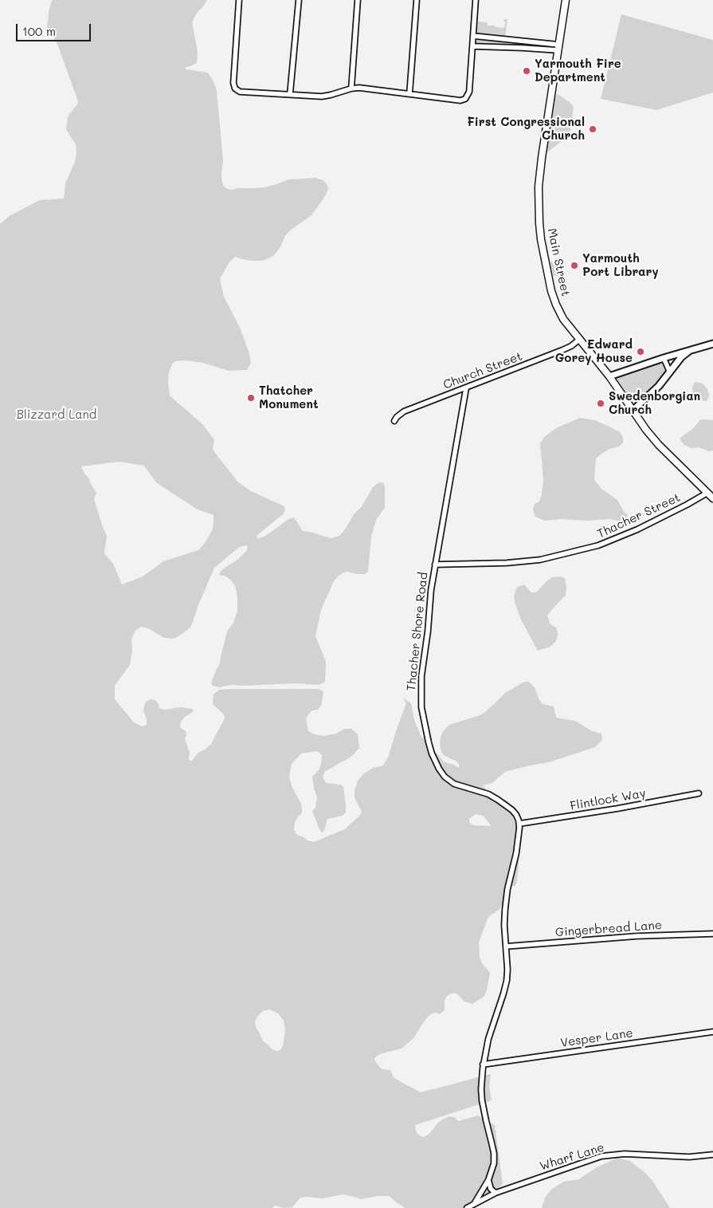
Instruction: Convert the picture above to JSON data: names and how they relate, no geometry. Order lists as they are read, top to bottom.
{
  "streets": {
    "main road": ["Main Street"],
    "street": [
      "Church Street",
      "Thacher Street",
      "Thacher Shore Road",
      "Flintlock Way",
      "Gingerbread Lane",
      "Vesper Lane",
      "Wharf Lane"
    ]
  },
  "crossings": [
    ["Main Street", "Church Street"],
    ["Main Street", "Thacher Street"],
    ["Church Street", "Thacher Shore Road"],
    ["Thacher Street", "Thacher Shore Road"],
    ["Thacher Shore Road", "Flintlock Way"]
  ],
  "parks": ["Blizzard Land"],
  "places": [
    "Yarmouth Fire Department",
    "First Congressional Church",
    "Yarmouth Port Library",
    "Edward Gorey House",
    "Thatcher Monument",
    "Swedenborgian Church"
  ],
  "scale_bar": "100 m"
}
